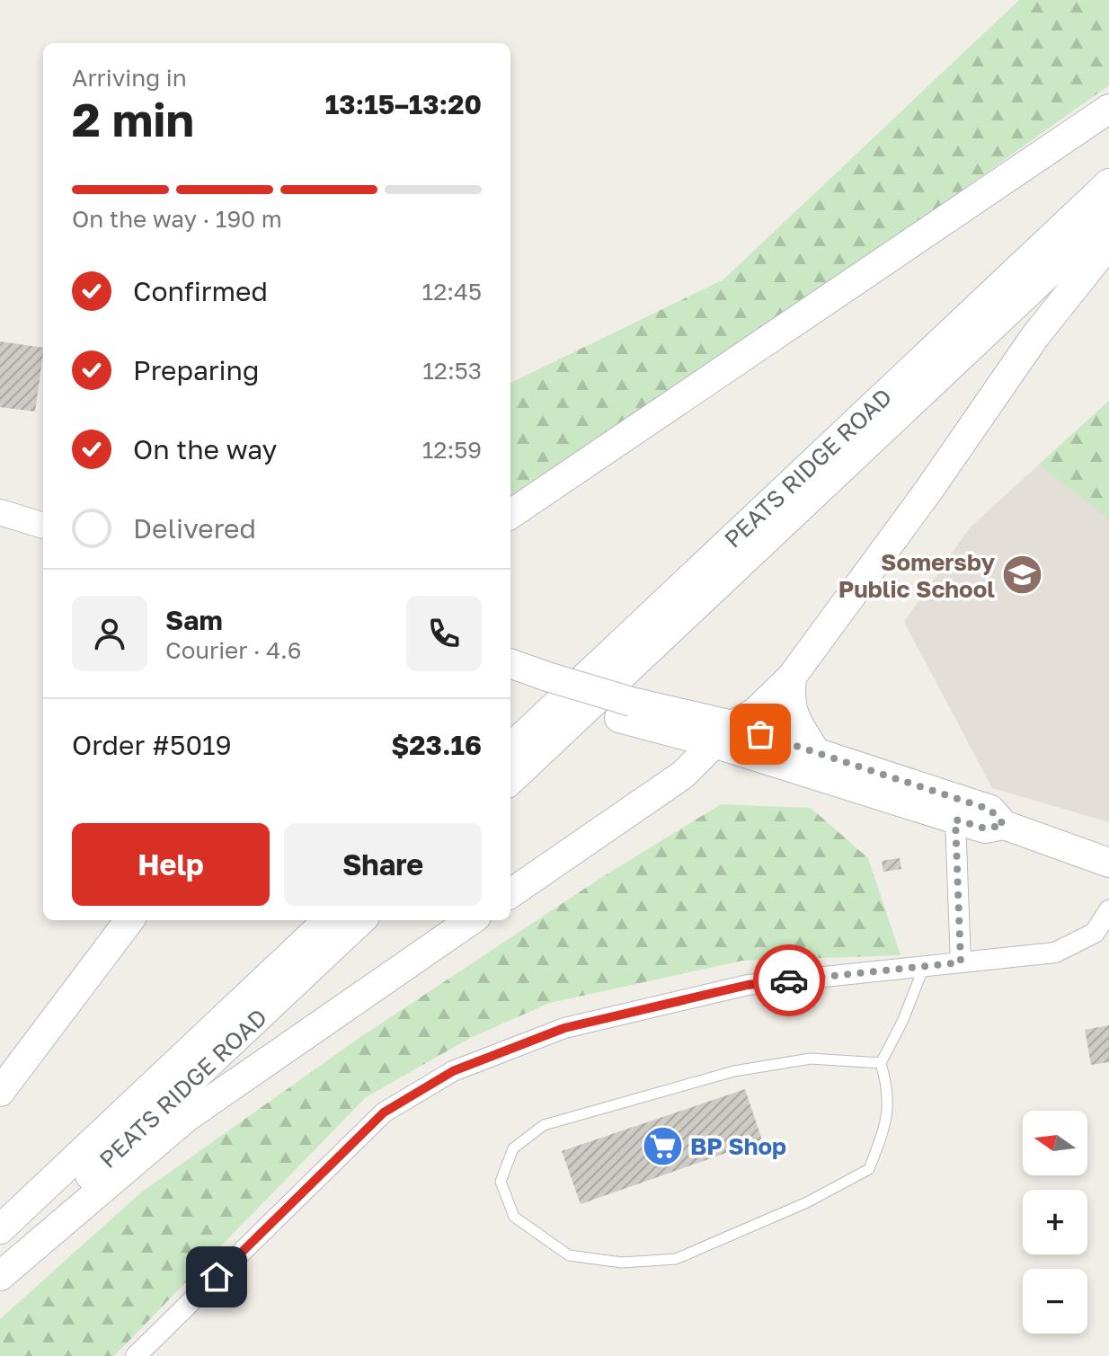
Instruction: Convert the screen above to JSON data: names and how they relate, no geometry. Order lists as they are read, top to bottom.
{
  "streets": {
    "main road": ["PEATS RIDGE ROAD"]
  },
  "places": {
    "school or university": ["Somersby Public School"],
    "supermarket": ["BP Shop"]
  },
  "north": "left",
  "page": {
    "heading": ["2 min", "Arriving in", "13:15–13:20"],
    "panel": [
      "Sam",
      "Courier · 4.6",
      "Order #5019",
      "$23.16"
    ],
    "bar": "On the way · 190 m",
    "list": [
      ["Confirmed", "12:45"],
      ["Preparing", "12:53"],
      ["On the way", "12:59"],
      "Delivered"
    ],
    "buttons": ["Help", "Share"],
    "map_buttons": ["+", "−"]
  }
}
